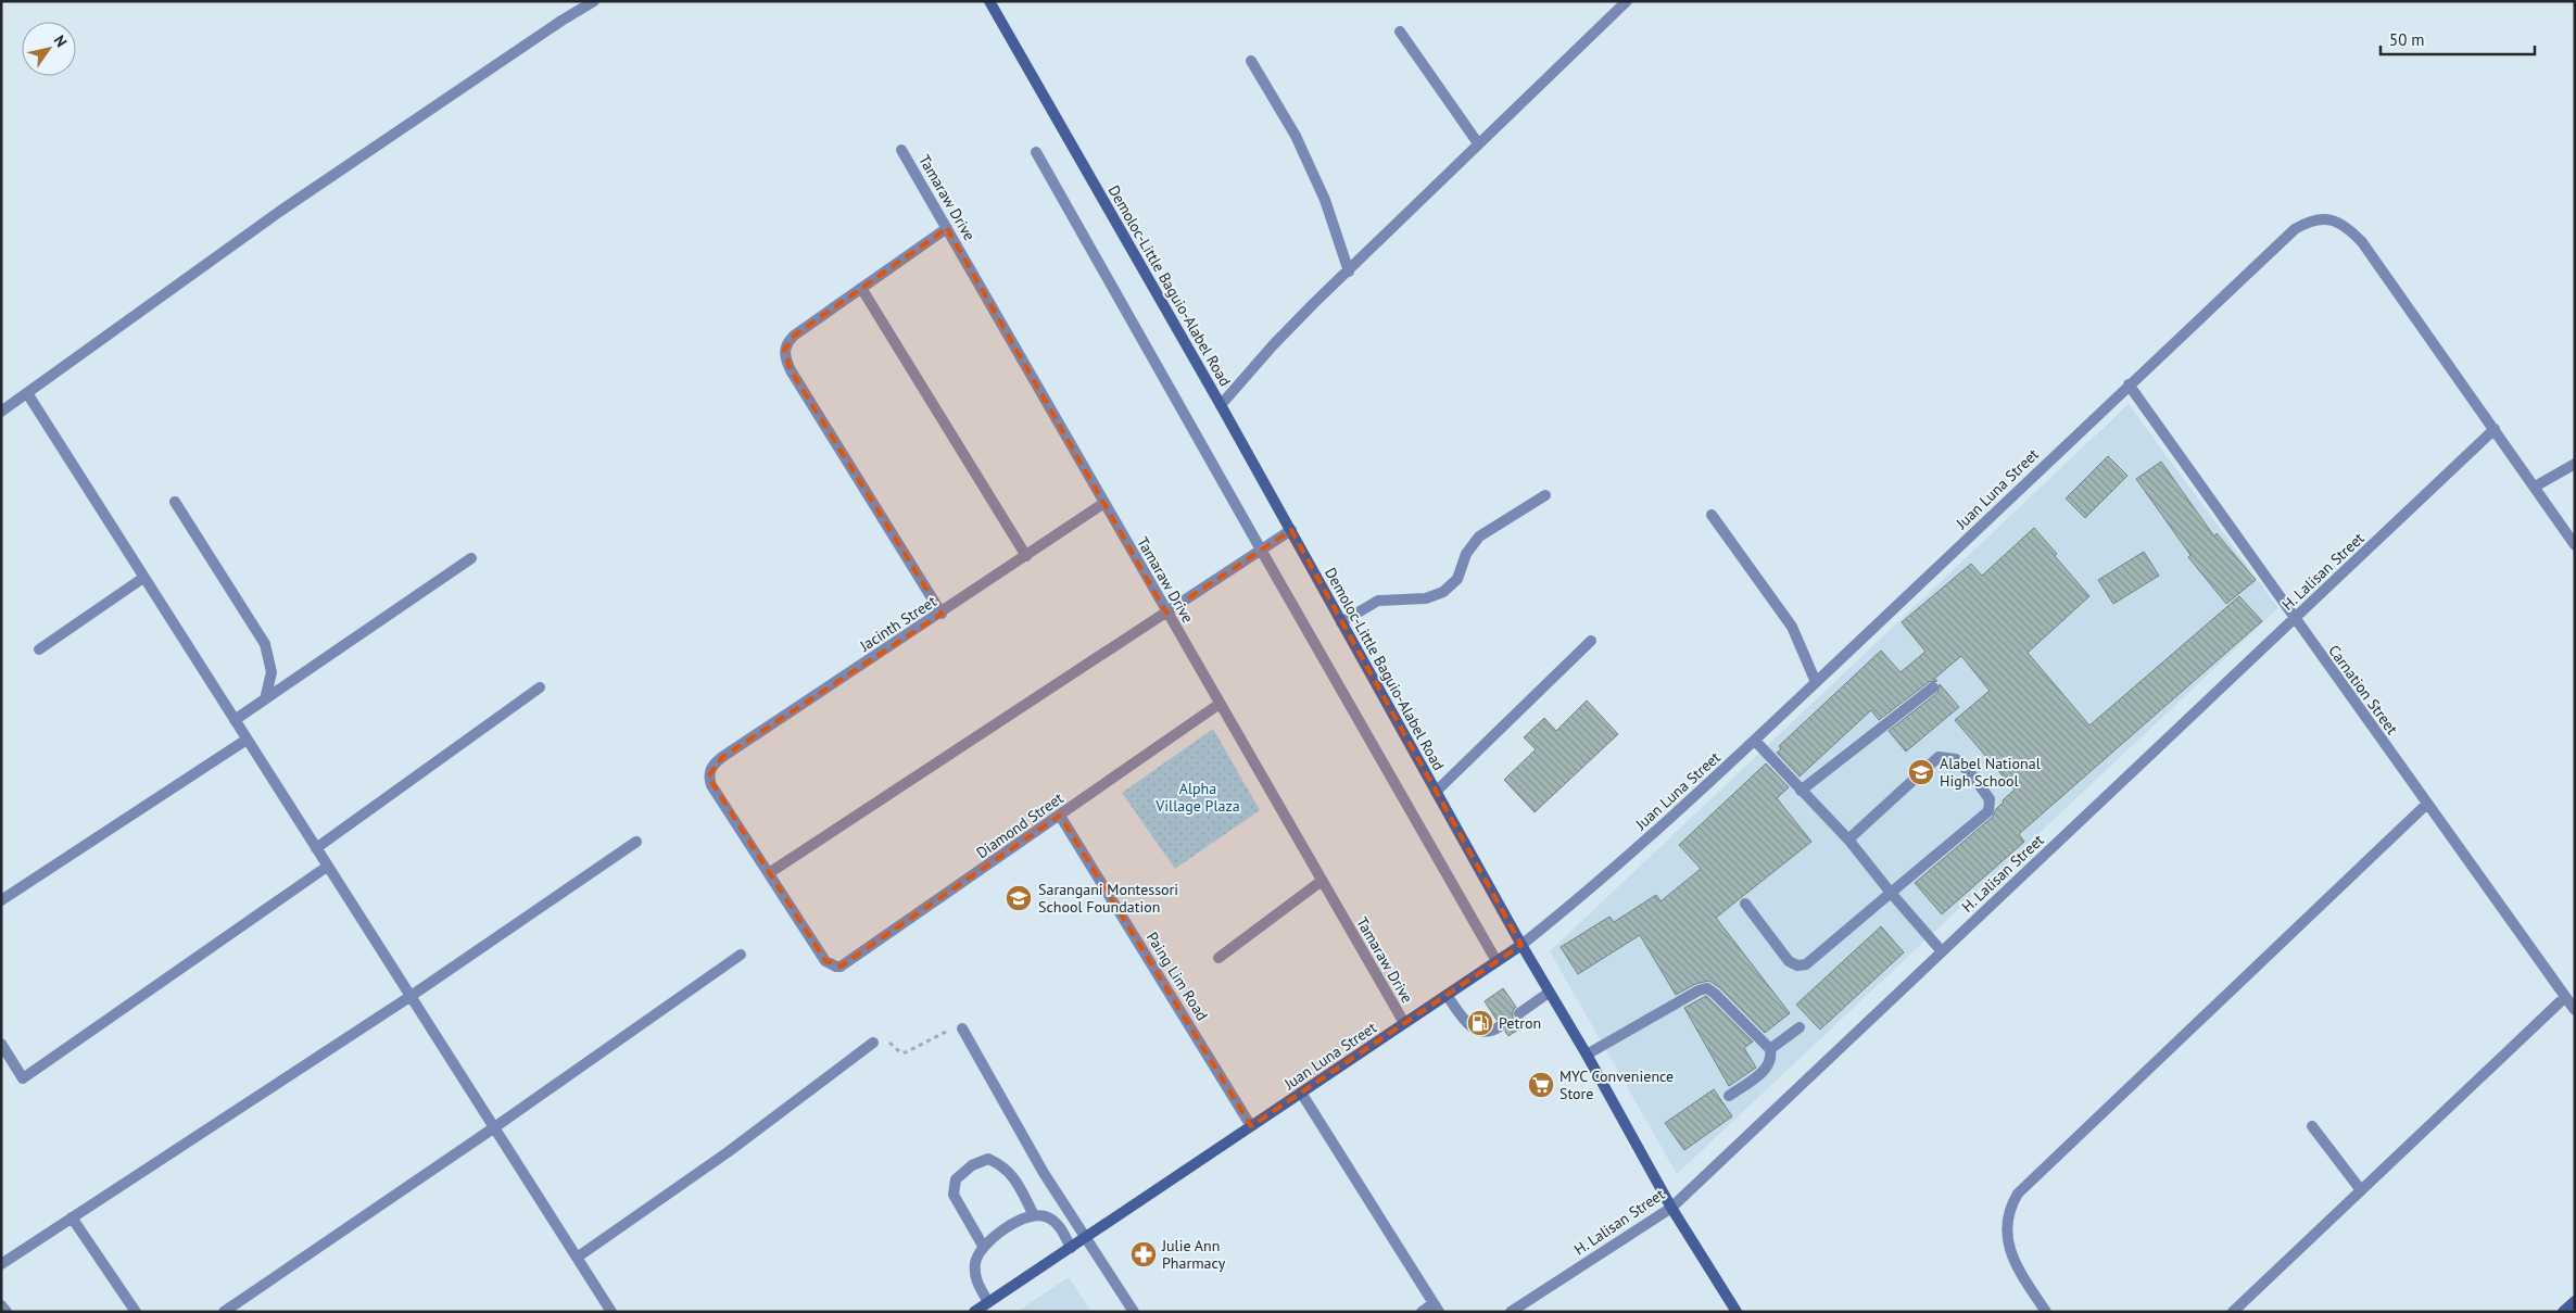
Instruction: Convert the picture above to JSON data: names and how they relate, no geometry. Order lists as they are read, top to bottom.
{
  "streets": {
    "main road": ["Demoloc-Little Baguio-Alabel Road", "Juan Luna Street"],
    "street": [
      "Tamaraw Drive",
      "H. Lalisan Street",
      "Jacinth Street",
      "Carnation Street",
      "Diamond Street",
      "Paing Lim Road"
    ]
  },
  "crossings": [
    ["Tamaraw Drive", "Juan Luna Street"],
    ["Tamaraw Drive", "Jacinth Street"],
    ["Tamaraw Drive", "Diamond Street"],
    ["Demoloc-Little Baguio-Alabel Road", "Juan Luna Street"],
    ["Demoloc-Little Baguio-Alabel Road", "H. Lalisan Street"],
    ["Juan Luna Street", "H. Lalisan Street"],
    ["Juan Luna Street", "Carnation Street"],
    ["Juan Luna Street", "Paing Lim Road"],
    ["H. Lalisan Street", "Carnation Street"],
    ["Jacinth Street", "Diamond Street"],
    ["Diamond Street", "Paing Lim Road"]
  ],
  "parks": ["Alpha Village Plaza"],
  "places": {
    "school or university": ["Alabel National High School", "Sarangani Montessori School Foundation"],
    "fuel station": ["Petron"],
    "supermarket": ["MYC Convenience Store"],
    "pharmacy": ["Julie Ann Pharmacy"]
  },
  "scale_bar": "50 m",
  "north": "top right"
}
